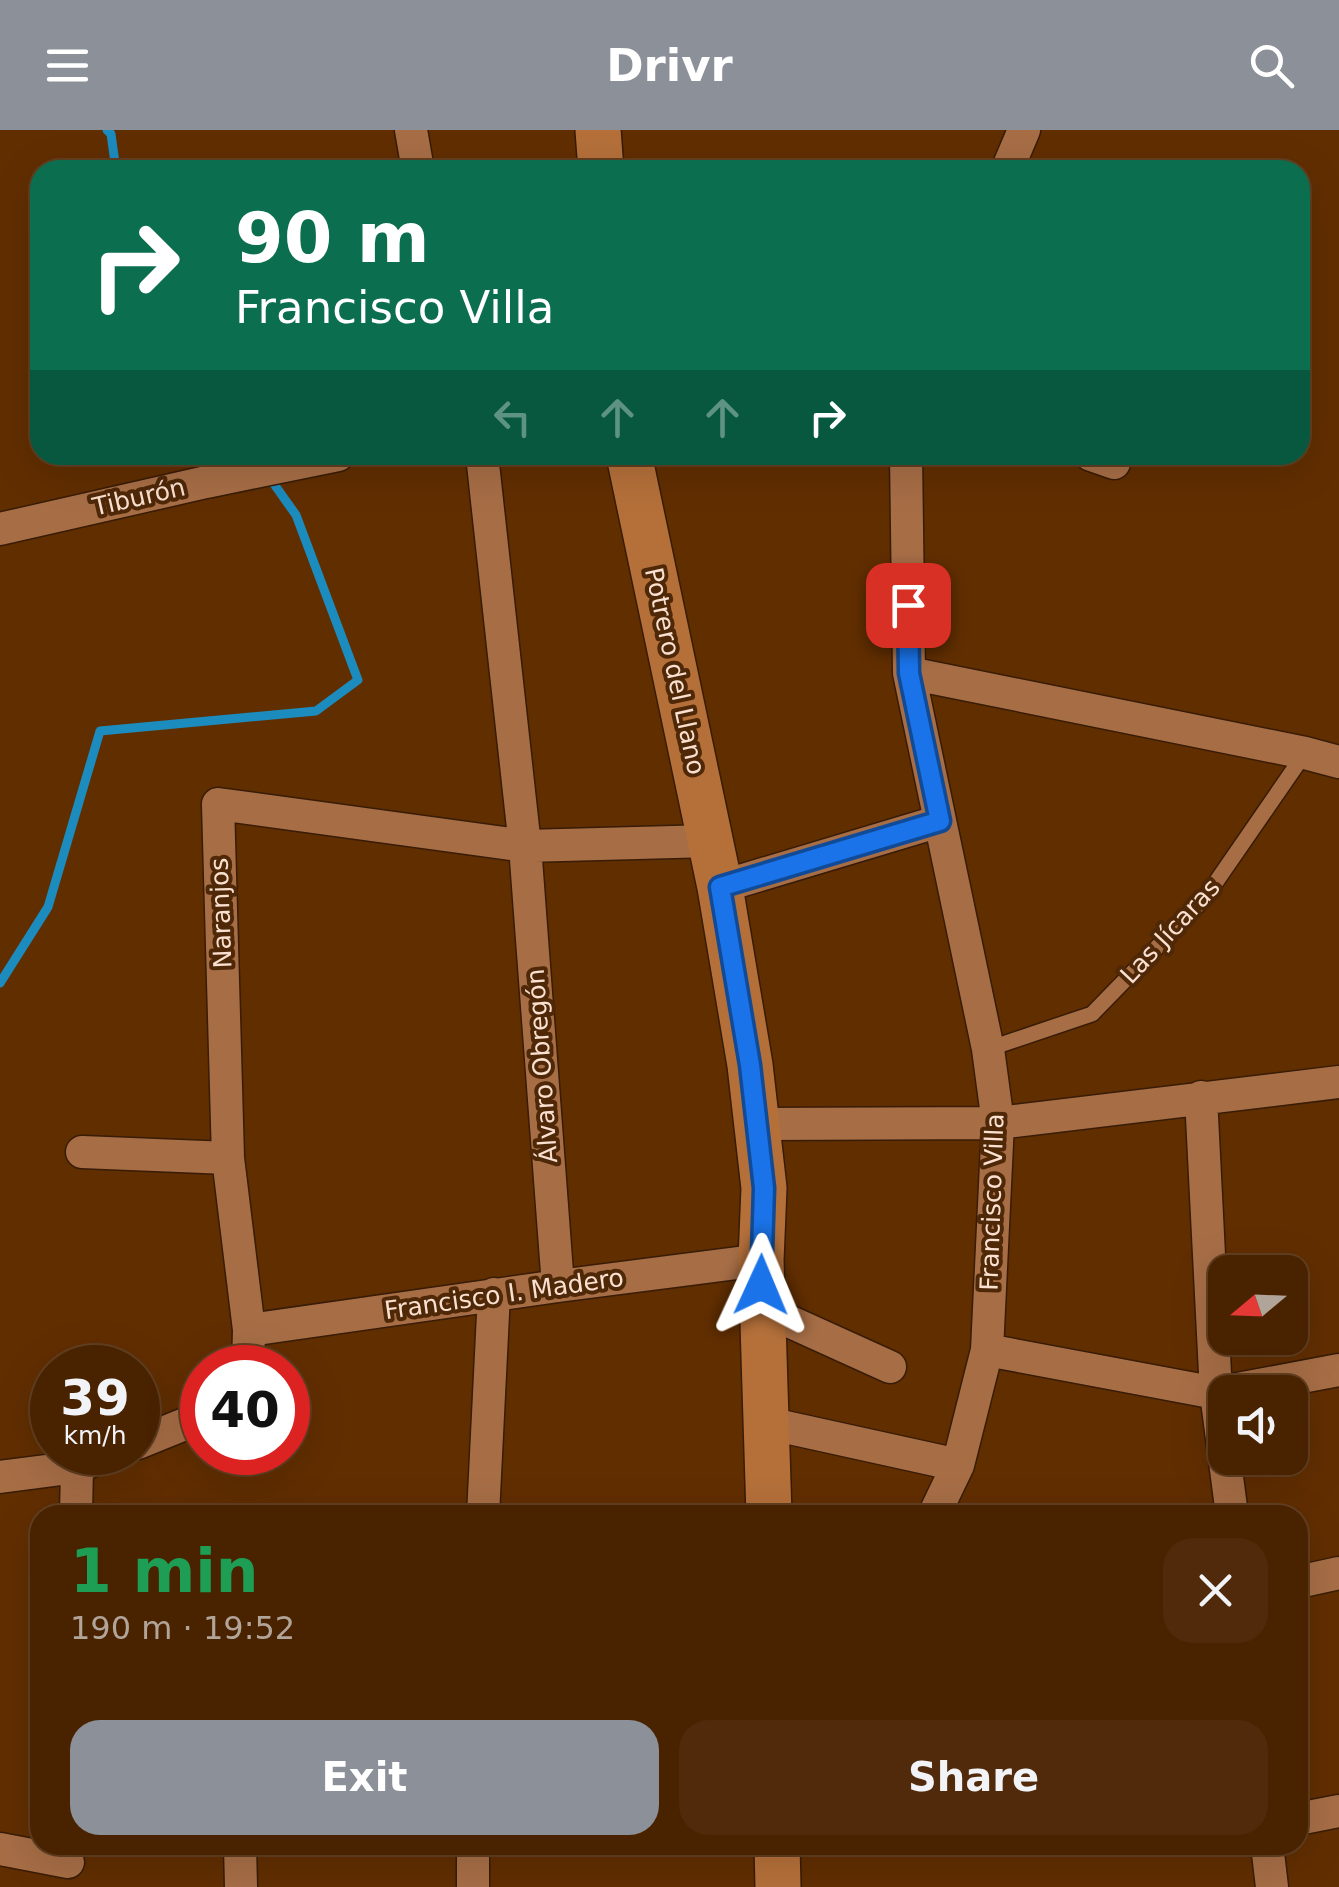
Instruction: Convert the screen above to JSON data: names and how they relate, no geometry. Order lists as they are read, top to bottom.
{
  "streets": {
    "street": [
      "Tiburón",
      "Potrero del Llano",
      "Naranjos",
      "Álvaro Obregón",
      "Francisco Villa",
      "Francisco I. Madero"
    ],
    "lane": ["Las Jícaras"]
  },
  "crossings": [
    ["Potrero del Llano", "Naranjos"],
    ["Naranjos", "Álvaro Obregón"],
    ["Naranjos", "Francisco I. Madero"],
    ["Las Jícaras", "Francisco Villa"],
    ["Álvaro Obregón", "Francisco I. Madero"]
  ],
  "north": "left",
  "page": {
    "header": "Drivr",
    "turn": ["90 m", "Francisco Villa"],
    "speed": "39 km/h",
    "limit": "40",
    "heading": ["1 min", "190 m · 19:52"],
    "buttons": ["Exit", "Share"]
  }
}
